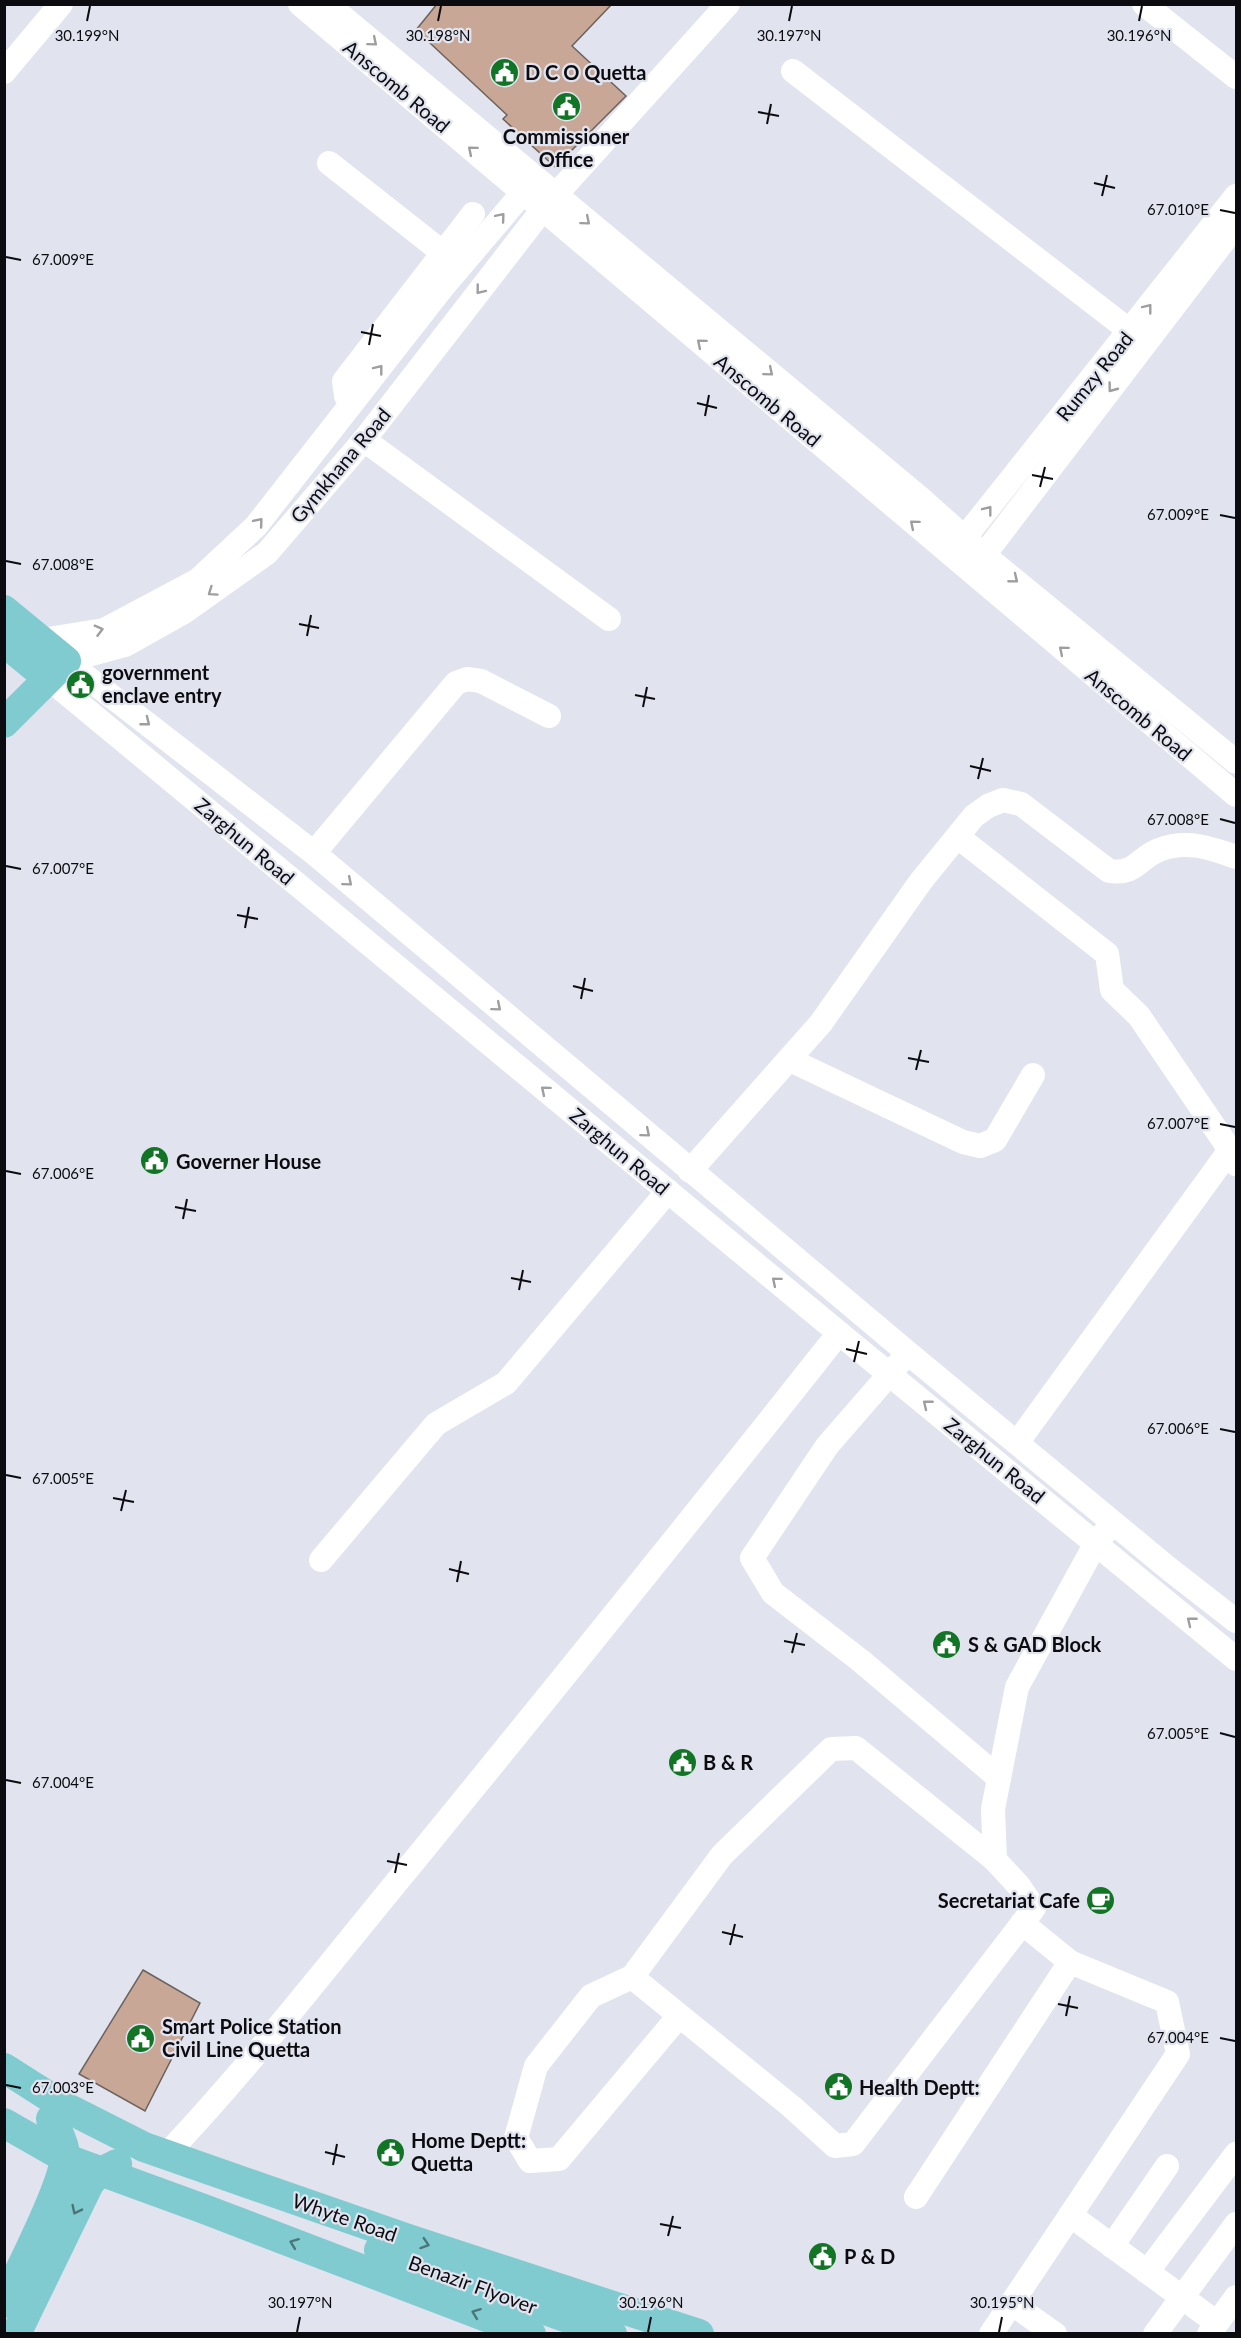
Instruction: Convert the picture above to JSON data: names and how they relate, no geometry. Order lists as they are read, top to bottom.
{
  "streets": {
    "main road": ["Zarghun Road", "Whyte Road", "Benazir Flyover"],
    "street": ["Anscomb Road", "Rumzy Road", "Gymkhana Road"]
  },
  "crossings": [
    ["Anscomb Road", "Rumzy Road"],
    ["Anscomb Road", "Gymkhana Road"],
    ["Gymkhana Road", "Zarghun Road"]
  ],
  "places": {
    "public building": [
      "D C O Quetta",
      "Commissioner Office",
      "government enclave entry",
      "Governer House",
      "S & GAD Block",
      "B & R",
      "Smart Police Station Civil Line Quetta",
      "Health Deptt:",
      "Home Deptt: Quetta",
      "P & D"
    ],
    "cafe": ["Secretariat Cafe"]
  },
  "coordinates": [
    "30.199°N",
    "30.198°N",
    "30.197°N",
    "30.196°N",
    "67.010°E",
    "67.009°E",
    "67.008°E",
    "67.007°E",
    "67.006°E",
    "67.005°E",
    "67.004°E",
    "67.003°E",
    "30.195°N"
  ]
}
